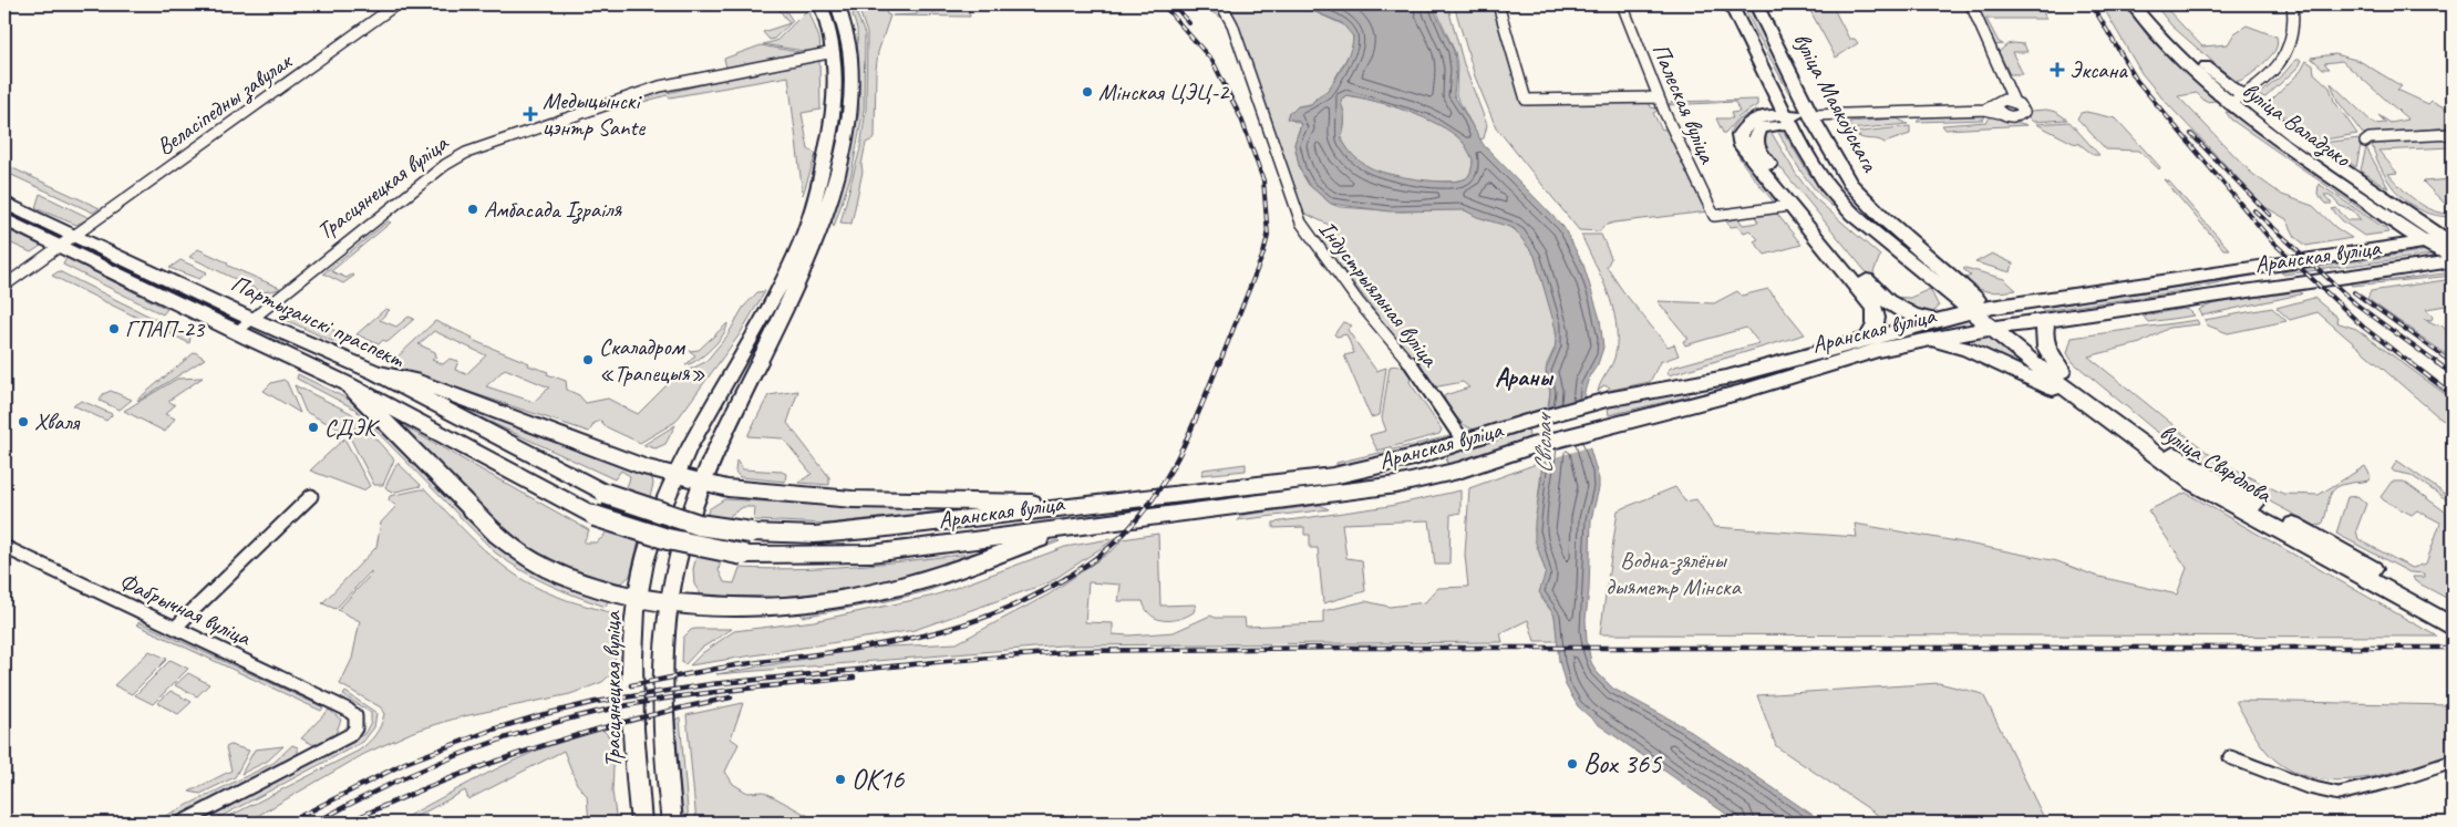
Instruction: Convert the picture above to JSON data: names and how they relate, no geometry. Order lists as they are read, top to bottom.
{
  "streets": {
    "main road": [
      "вуліца Маякоўскага",
      "вуліца Валадзько",
      "Трасцянецкая вуліца",
      "Аранская вуліца",
      "Партызанскі праспект",
      "вуліца Свярдлова"
    ],
    "street": [
      "Палеская вуліца",
      "Веласіпедны завулак",
      "Індустрыяльная вуліца",
      "Фабрычная вуліца"
    ]
  },
  "crossings": [
    ["вуліца Маякоўскага", "Аранская вуліца"],
    ["вуліца Маякоўскага", "вуліца Свярдлова"],
    ["Веласіпедны завулак", "Партызанскі праспект"],
    ["вуліца Валадзько", "Аранская вуліца"],
    ["Трасцянецкая вуліца", "Партызанскі праспект"],
    ["Аранская вуліца", "Індустрыяльная вуліца"],
    ["Аранская вуліца", "Партызанскі праспект"],
    ["Аранская вуліца", "вуліца Свярдлова"]
  ],
  "districts": ["Араны"],
  "water": ["Свіслач"],
  "parks": ["Водна-зялёны дыяметр Мінска"],
  "places": {
    "health": ["Эксана", "Медыцынскі цэнтр Sante"],
    "other": [
      "Мінская ЦЭЦ-2",
      "Амбасада Ізраіля",
      "ГПАП-23",
      "Скаладром «Трапецыя»",
      "Хваля",
      "СДЭК",
      "Box 365",
      "OK16"
    ]
  }
}
